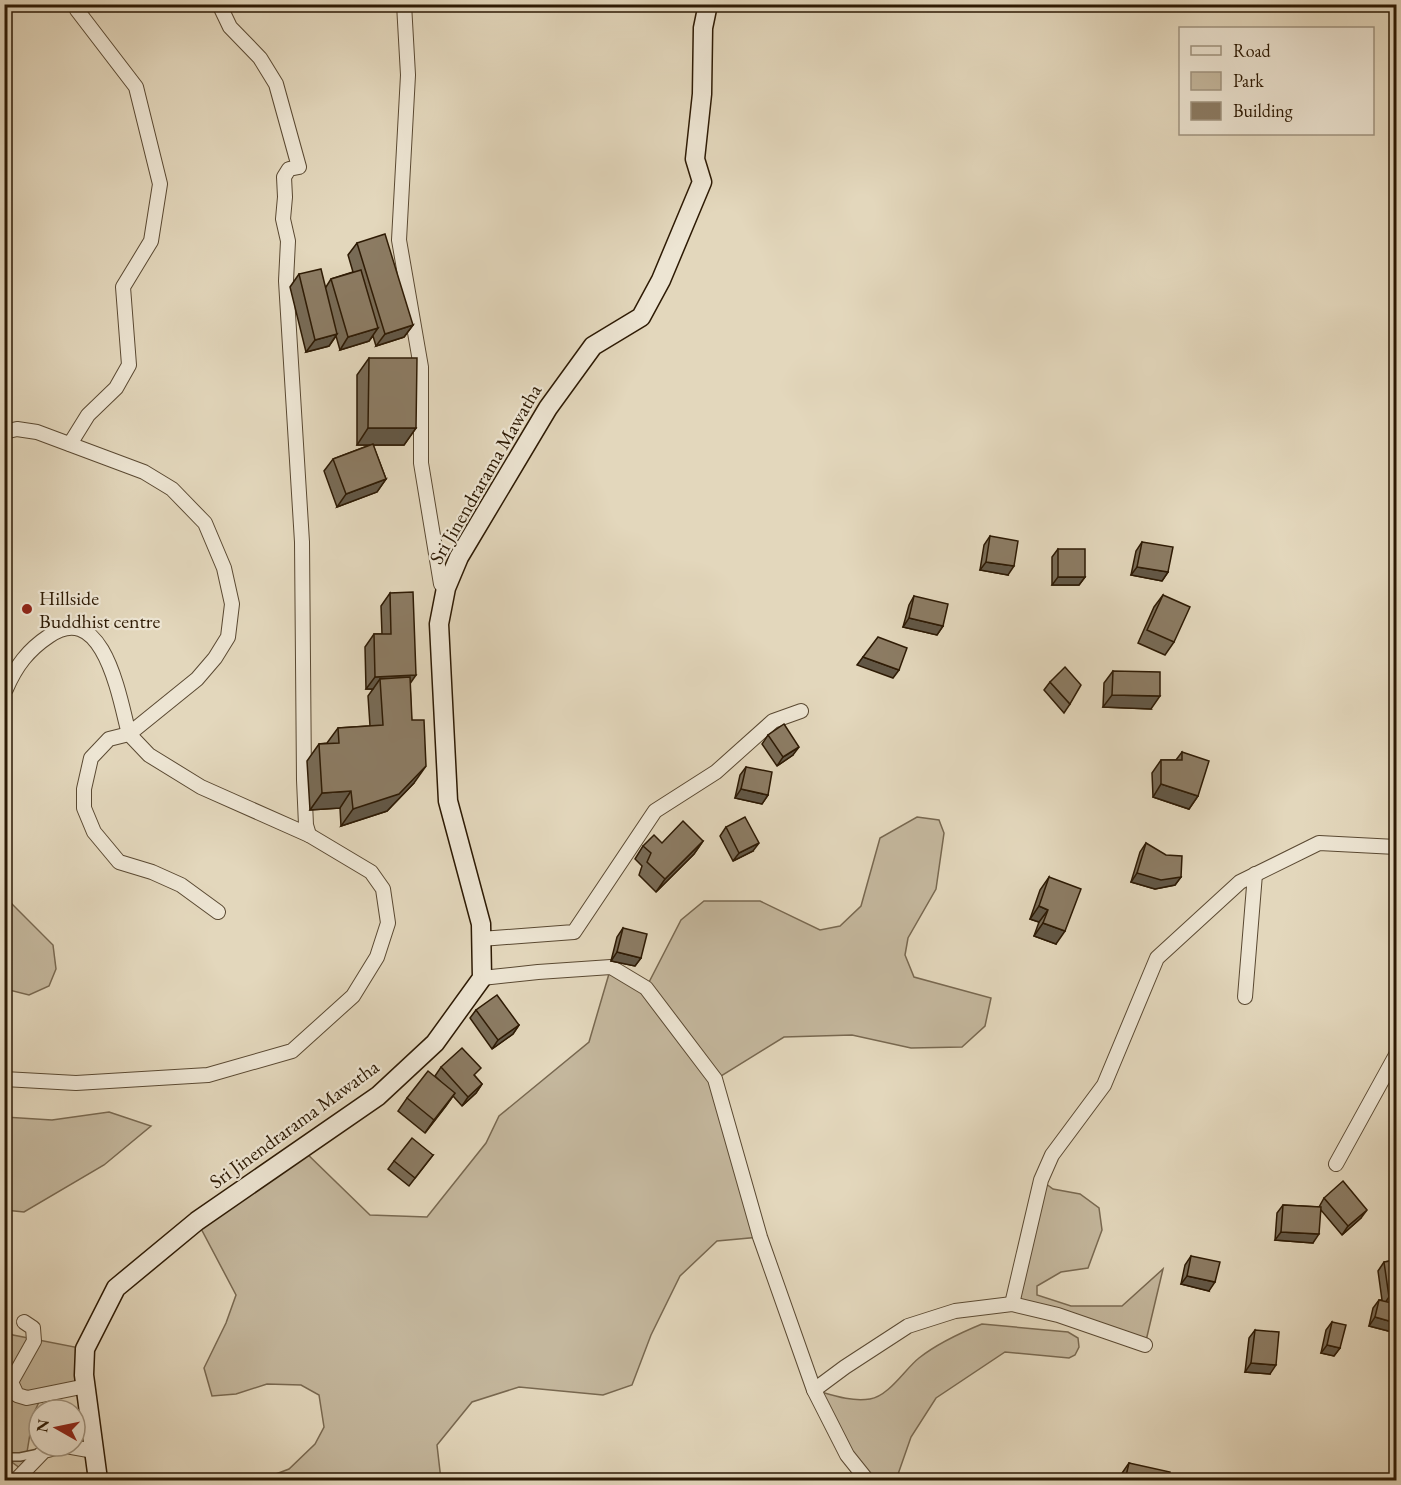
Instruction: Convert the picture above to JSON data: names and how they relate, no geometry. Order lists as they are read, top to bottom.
{
  "streets": {
    "main road": ["Sri Jinendrarama Mawatha"]
  },
  "places": ["Hillside Buddhist centre"],
  "legend": ["Road", "Park", "Building"],
  "north": "left"
}
